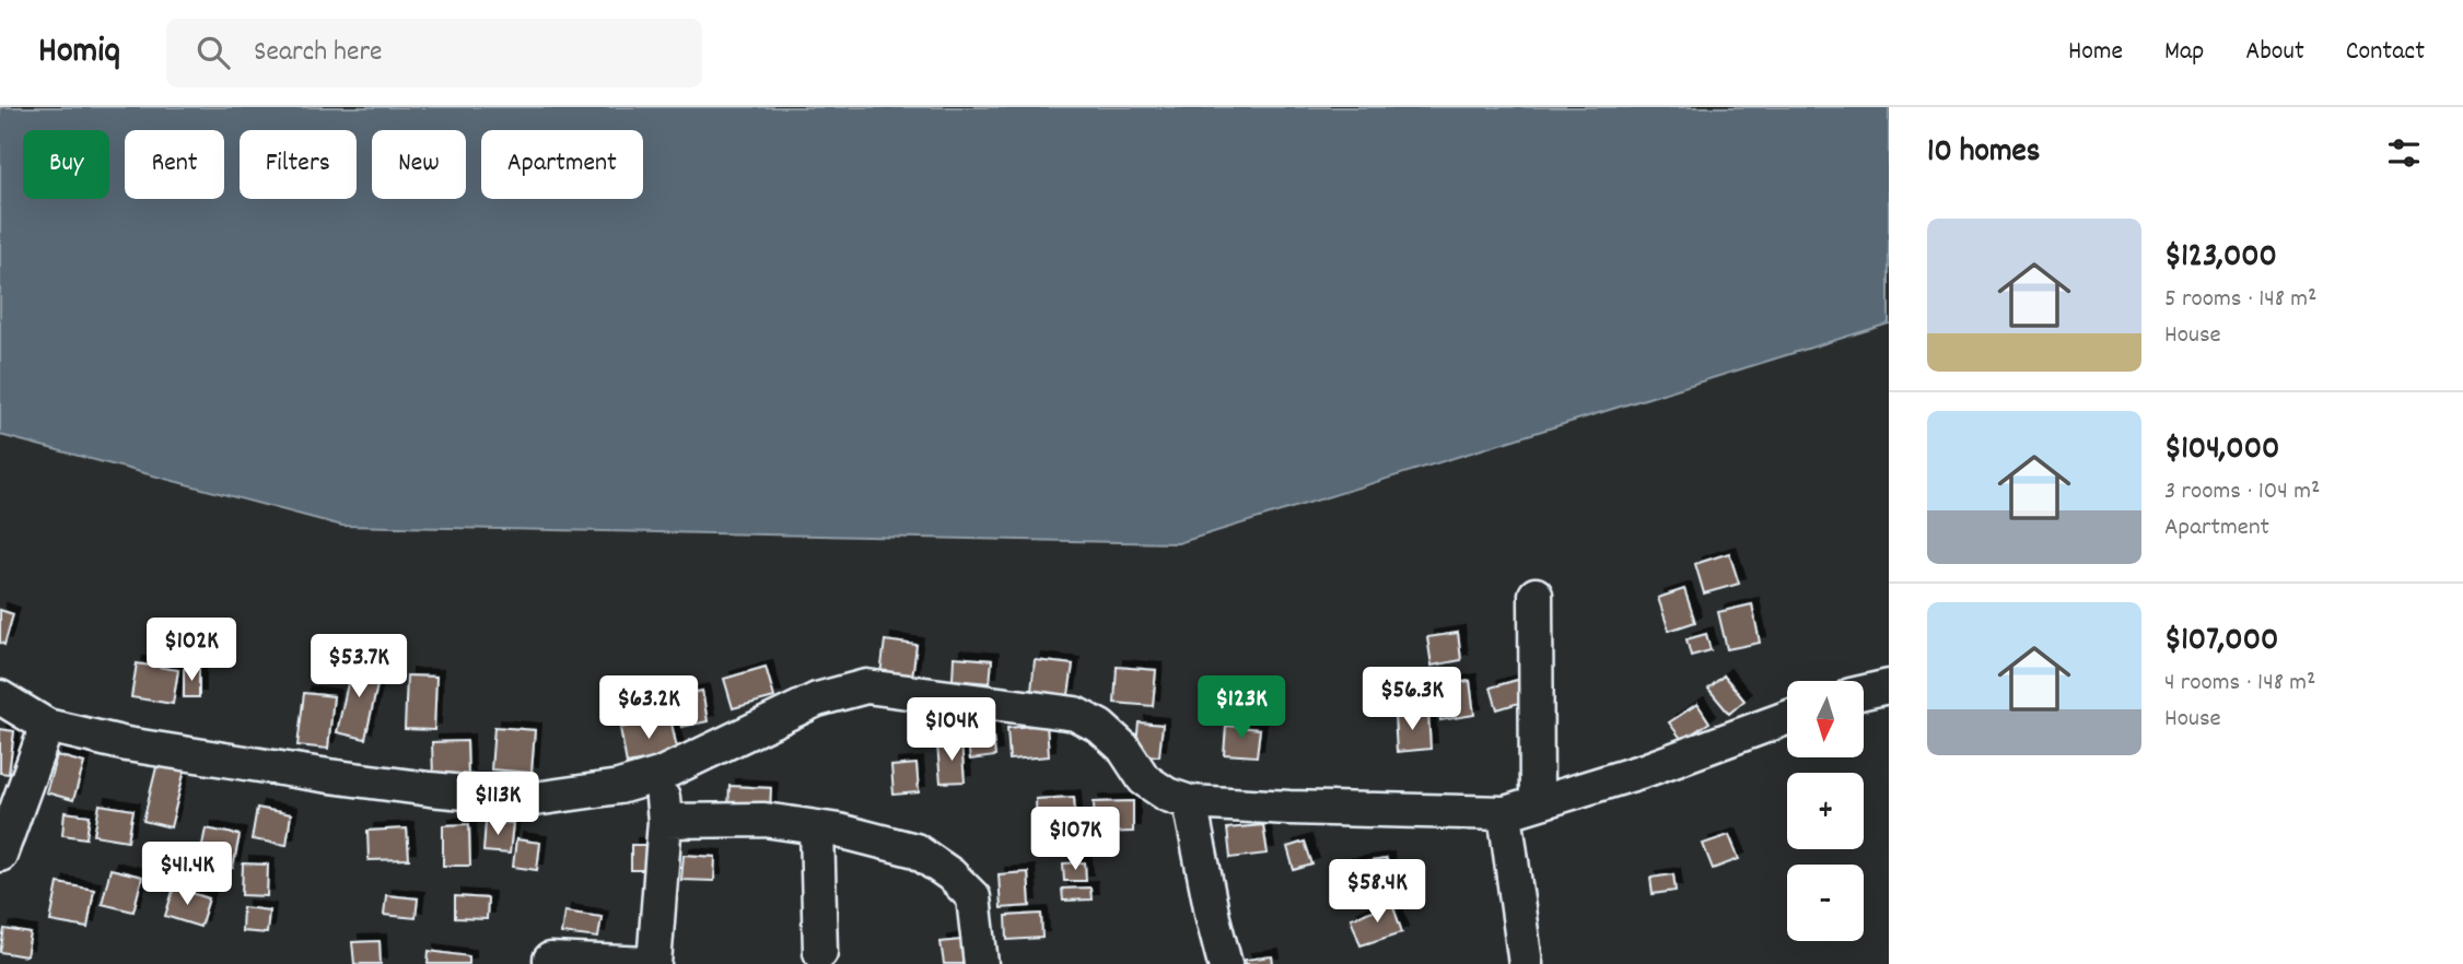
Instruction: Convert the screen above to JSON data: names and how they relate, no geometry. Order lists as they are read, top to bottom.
{
  "north": "bottom",
  "page": {
    "header": "Homiq",
    "search": "Search here",
    "nav": [
      "Home",
      "Map",
      "About",
      "Contact"
    ],
    "heading": "10 homes",
    "chip": [
      "Buy",
      "Rent",
      "Filters",
      "New",
      "Apartment"
    ],
    "list": [
      {
        "name": "$123,000",
        "note": "5 rooms · 148 m² · House"
      },
      {
        "name": "$104,000",
        "note": "3 rooms · 104 m² · Apartment"
      },
      {
        "name": "$107,000",
        "note": "4 rooms · 148 m² · House"
      }
    ],
    "price": [
      "$102K",
      "$53.7K",
      "$56.3K",
      "$63.2K",
      "$123K",
      "$104K",
      "$113K",
      "$107K",
      "$41.4K",
      "$58.4K"
    ],
    "map_buttons": ["+", "−"]
  }
}
